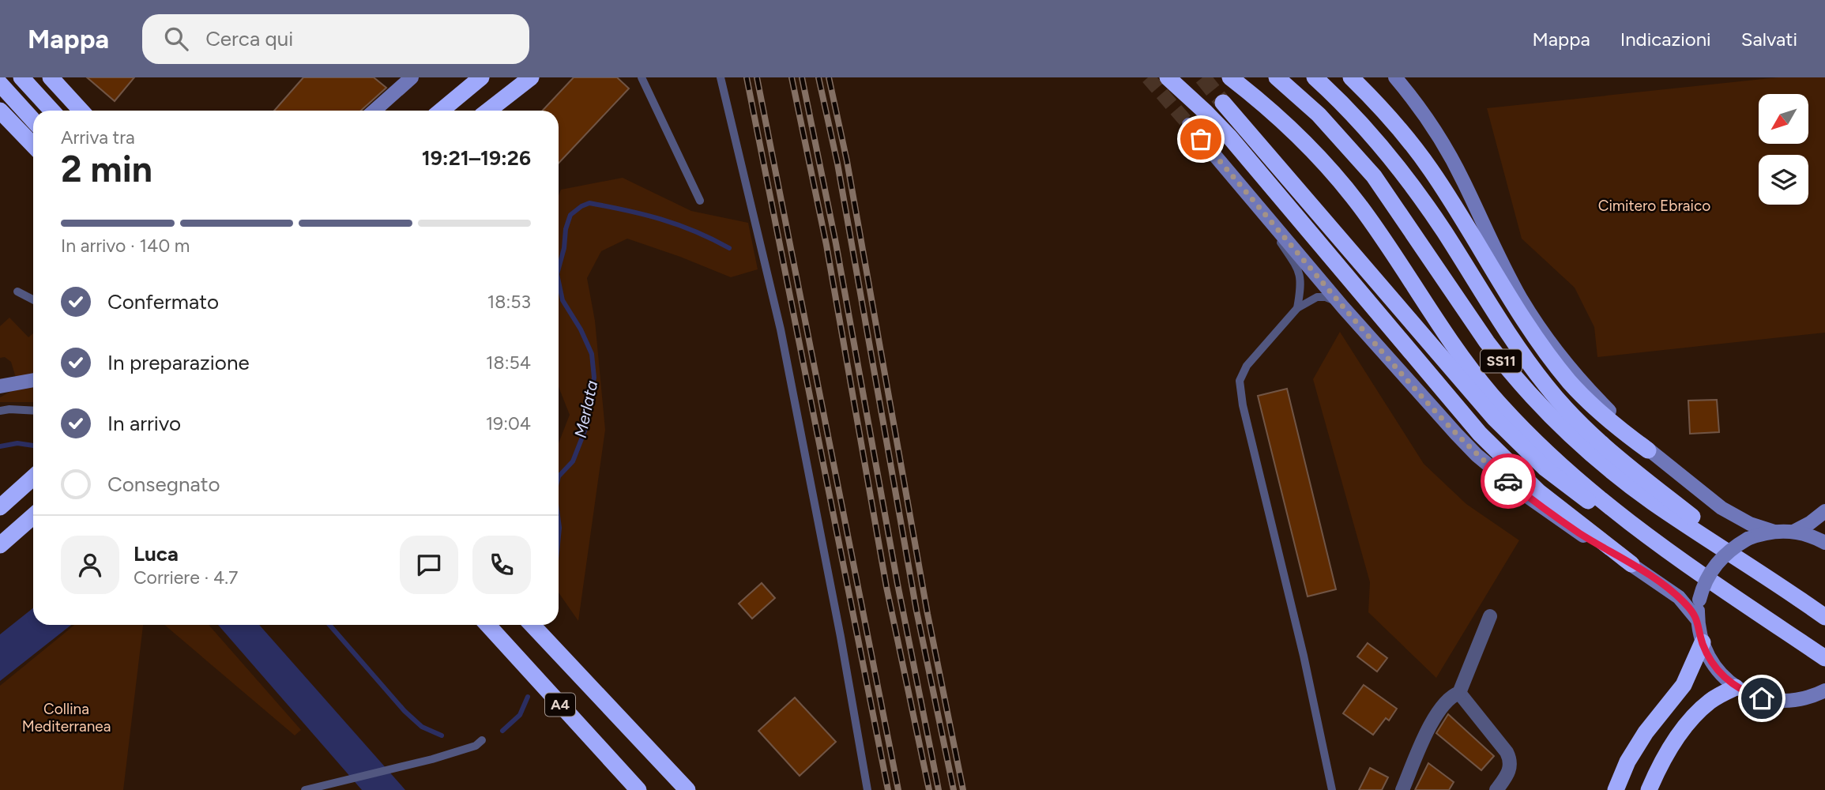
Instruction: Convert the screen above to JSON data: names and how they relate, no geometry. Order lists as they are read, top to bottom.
{
  "streets": {
    "highway": ["SS11", "A4"]
  },
  "water": ["Merlata"],
  "parks": ["Cimitero Ebraico", "Collina Mediterranea"],
  "north": "bottom left",
  "page": {
    "header": "Mappa",
    "search": "Cerca qui",
    "nav": ["Mappa", "Indicazioni", "Salvati"],
    "heading": ["2 min", "Arriva tra", "19:21–19:26"],
    "panel": ["Luca", "Corriere · 4.7"],
    "bar": "In arrivo · 140 m",
    "list": [
      ["Confermato", "18:53"],
      ["In preparazione", "18:54"],
      ["In arrivo", "19:04"],
      "Consegnato"
    ]
  }
}
